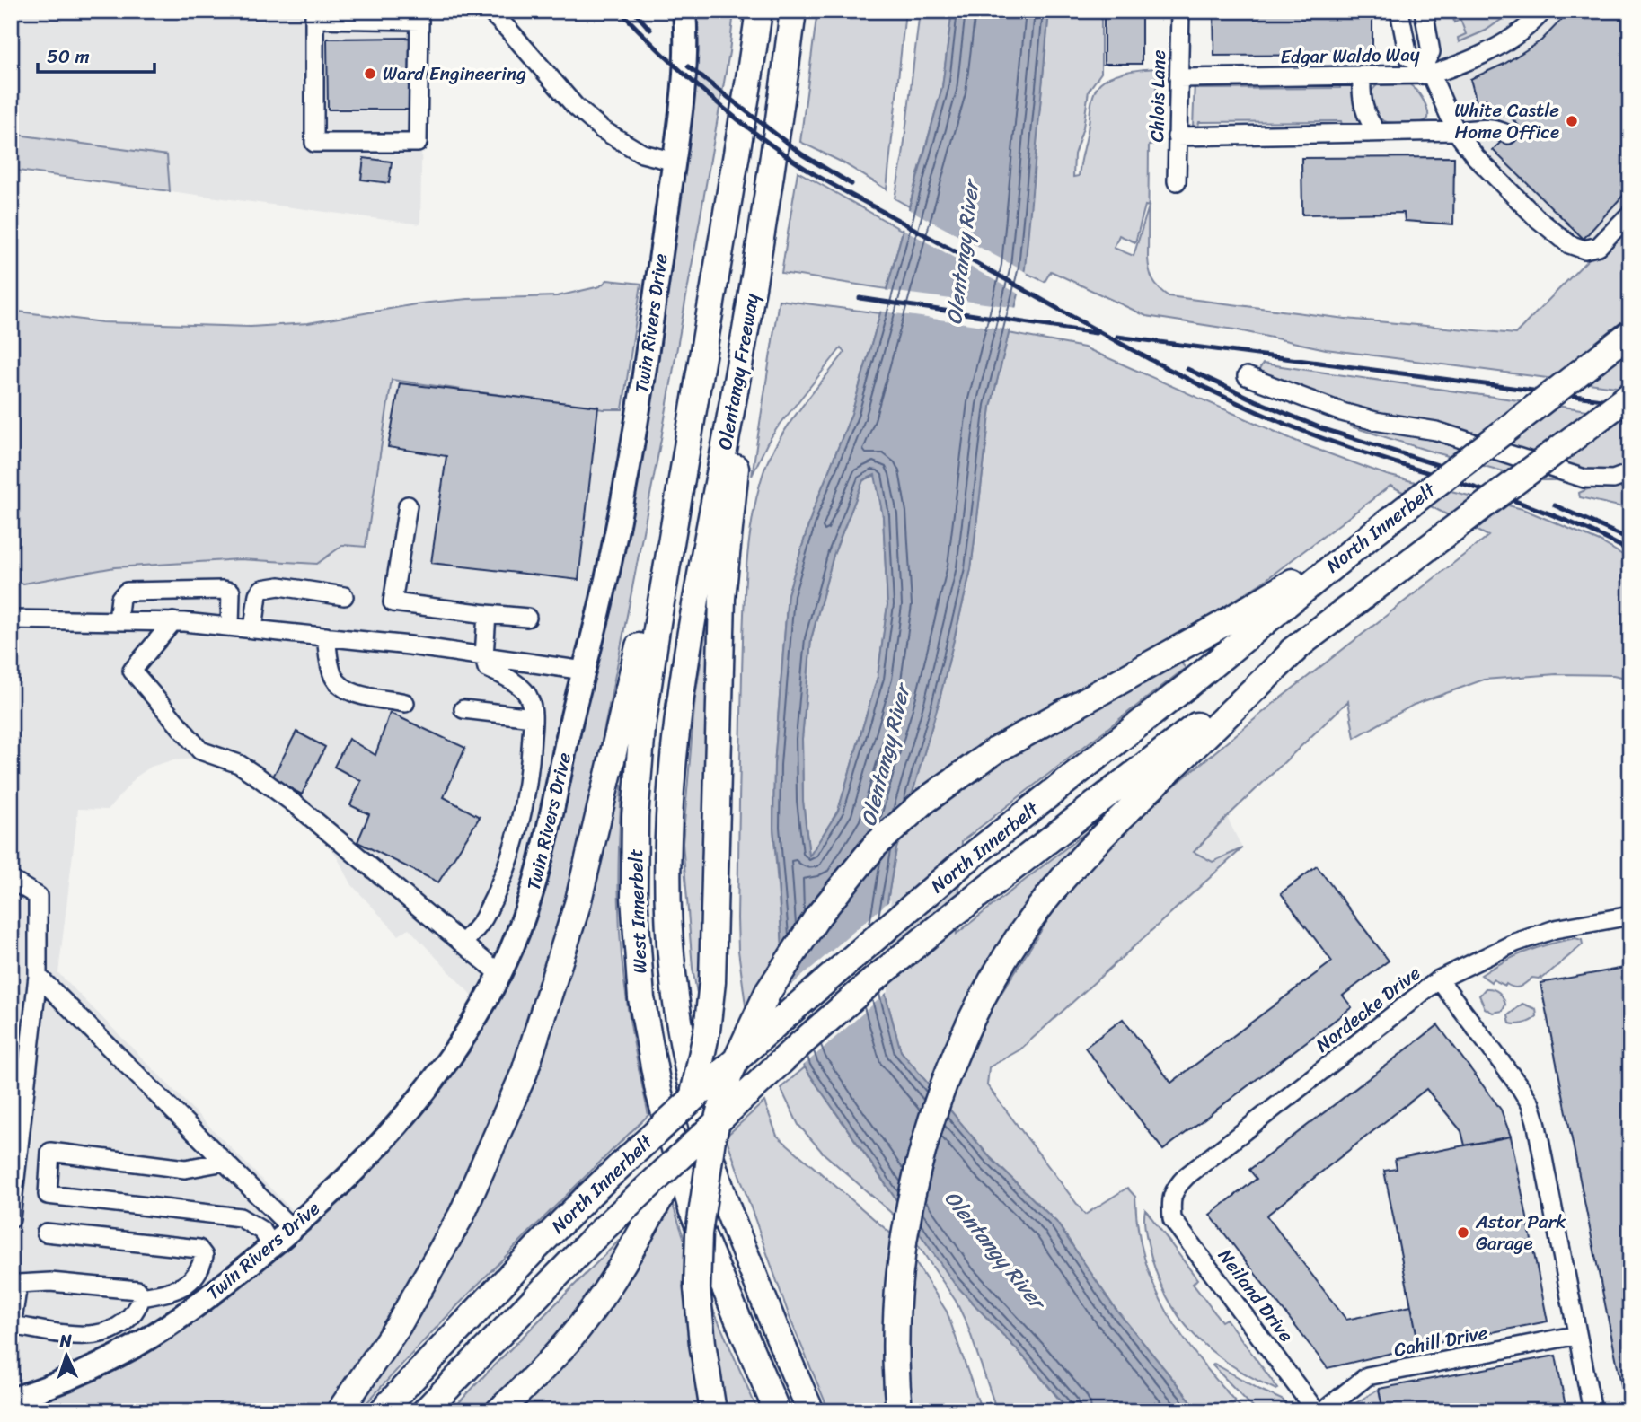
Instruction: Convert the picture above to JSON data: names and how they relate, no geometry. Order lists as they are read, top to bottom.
{
  "streets": {
    "highway": ["Olentangy Freeway", "North Innerbelt", "West Innerbelt"],
    "main road": ["Twin Rivers Drive"],
    "street": [
      "Edgar Waldo Way",
      "Chlois Lane",
      "Nordecke Drive",
      "Neiland Drive",
      "Cahill Drive"
    ]
  },
  "crossings": [
    ["Edgar Waldo Way", "Chlois Lane"],
    ["Olentangy Freeway", "West Innerbelt"],
    ["Nordecke Drive", "Neiland Drive"]
  ],
  "water": ["Olentangy River"],
  "places": ["Ward Engineering", "White Castle Home Office", "Astor Park Garage"],
  "scale_bar": "50 m",
  "north": "top"
}
